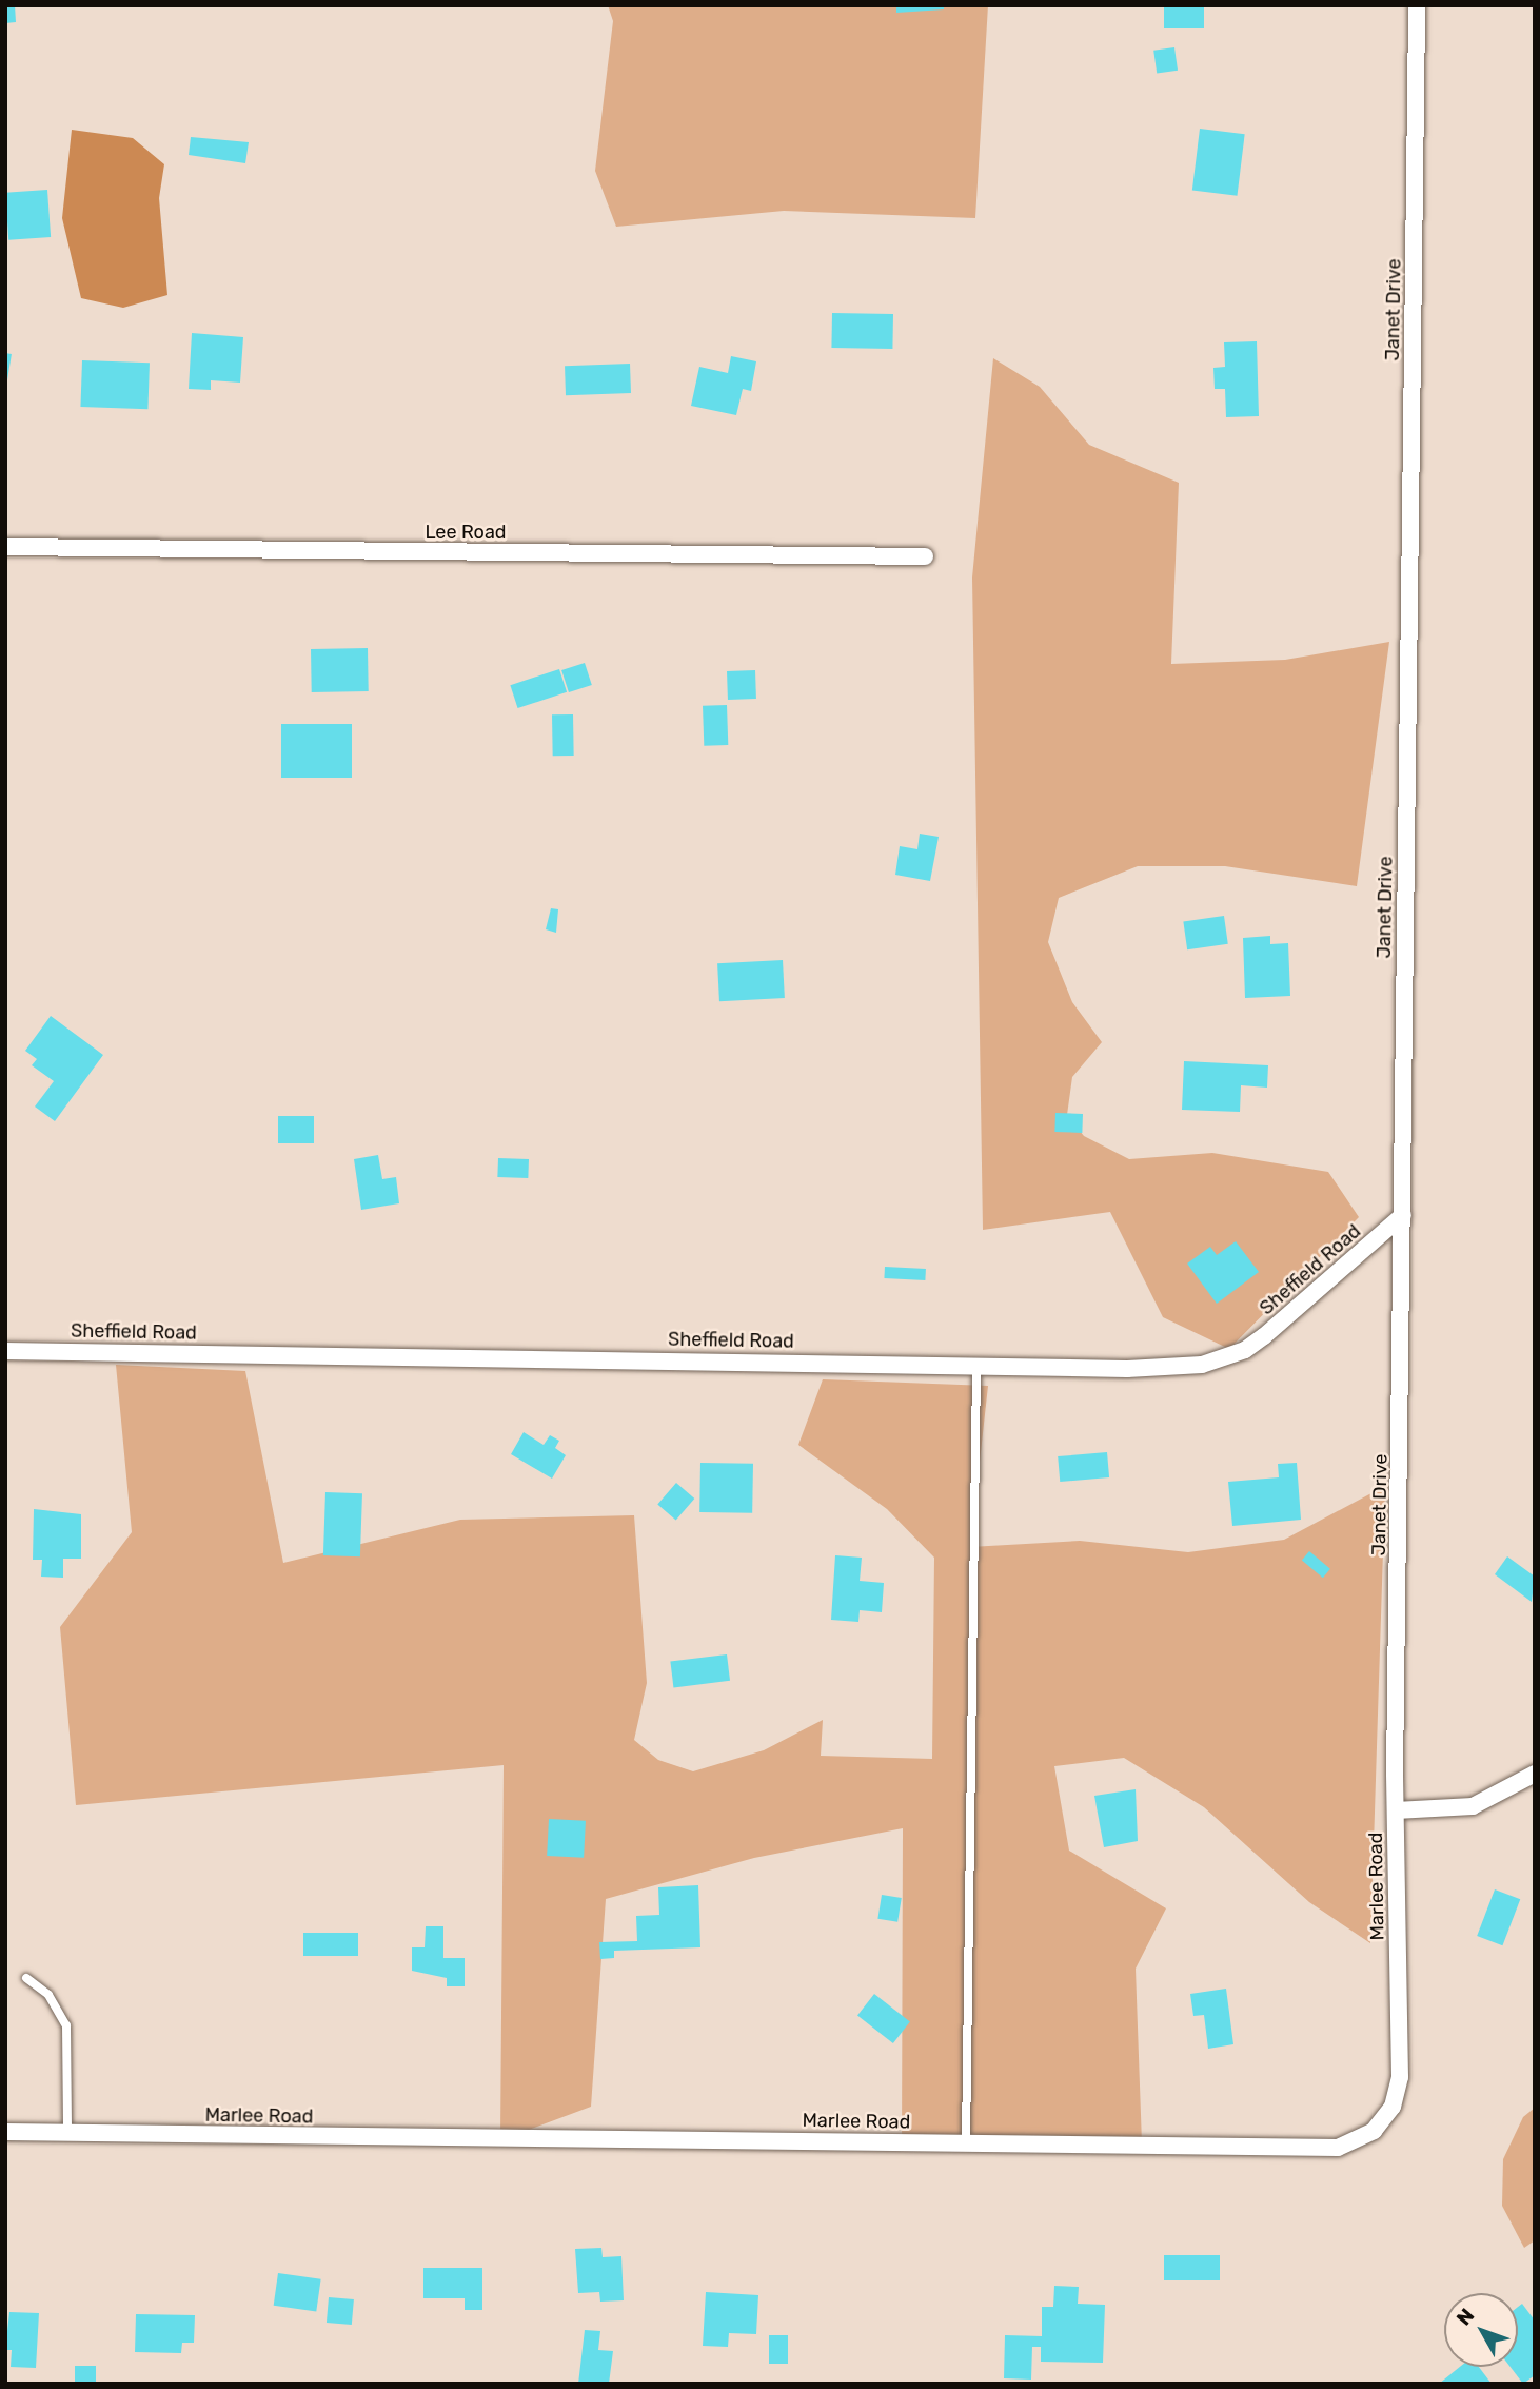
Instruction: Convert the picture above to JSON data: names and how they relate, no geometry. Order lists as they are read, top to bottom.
{
  "streets": {
    "street": [
      "Janet Drive",
      "Lee Road",
      "Sheffield Road",
      "Marlee Road"
    ]
  },
  "crossings": [
    ["Janet Drive", "Sheffield Road"],
    ["Janet Drive", "Marlee Road"]
  ],
  "north": "top left"
}
